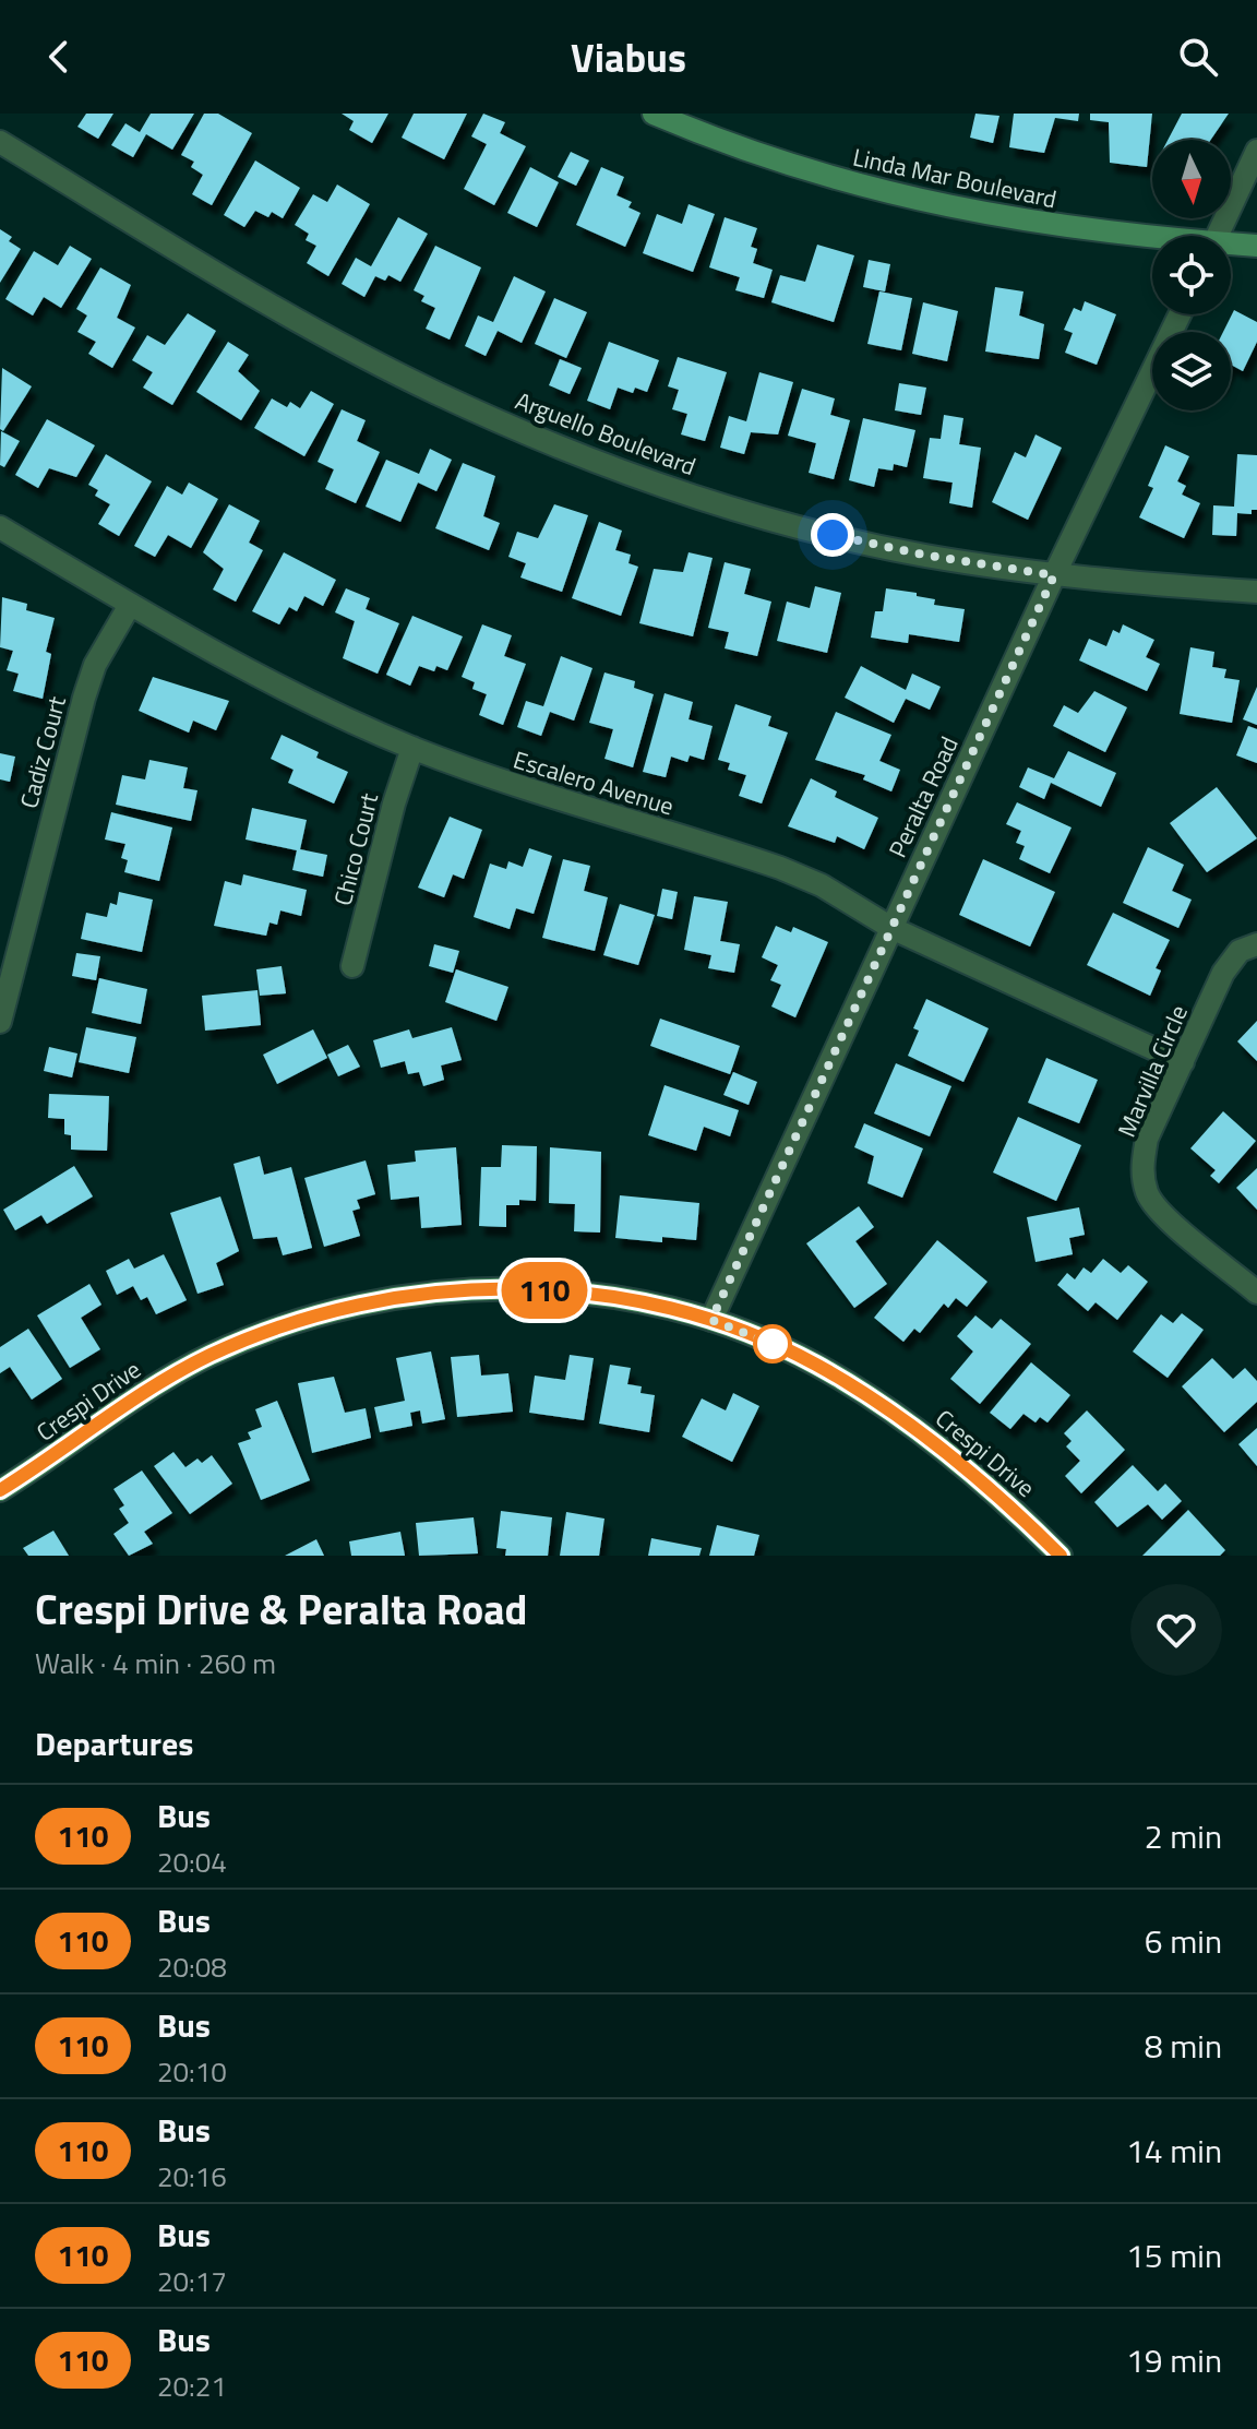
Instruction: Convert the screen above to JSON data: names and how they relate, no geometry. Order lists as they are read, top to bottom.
{
  "streets": {
    "street": [
      "Linda Mar Boulevard",
      "Arguello Boulevard",
      "Cadiz Court",
      "Escalero Avenue",
      "Peralta Road",
      "Chico Court",
      "Marvilla Circle",
      "Crespi Drive"
    ]
  },
  "crossings": [
    ["Arguello Boulevard", "Peralta Road"],
    ["Cadiz Court", "Escalero Avenue"],
    ["Escalero Avenue", "Peralta Road"],
    ["Escalero Avenue", "Chico Court"],
    ["Escalero Avenue", "Marvilla Circle"],
    ["Peralta Road", "Crespi Drive"]
  ],
  "lines": ["bus line 110"],
  "north": "bottom",
  "page": {
    "header": "Viabus",
    "on_map": "110",
    "heading": [
      ["Crespi Drive & Peralta Road", "Walk · 4 min · 260 m"],
      "Departures"
    ],
    "list": [
      {
        "mark": "110",
        "name": "Bus",
        "note": "20:04",
        "value": "2 min"
      },
      {
        "mark": "110",
        "name": "Bus",
        "note": "20:08",
        "value": "6 min"
      },
      {
        "mark": "110",
        "name": "Bus",
        "note": "20:10",
        "value": "8 min"
      },
      {
        "mark": "110",
        "name": "Bus",
        "note": "20:16",
        "value": "14 min"
      },
      {
        "mark": "110",
        "name": "Bus",
        "note": "20:17",
        "value": "15 min"
      },
      {
        "mark": "110",
        "name": "Bus",
        "note": "20:21",
        "value": "19 min"
      }
    ]
  }
}
